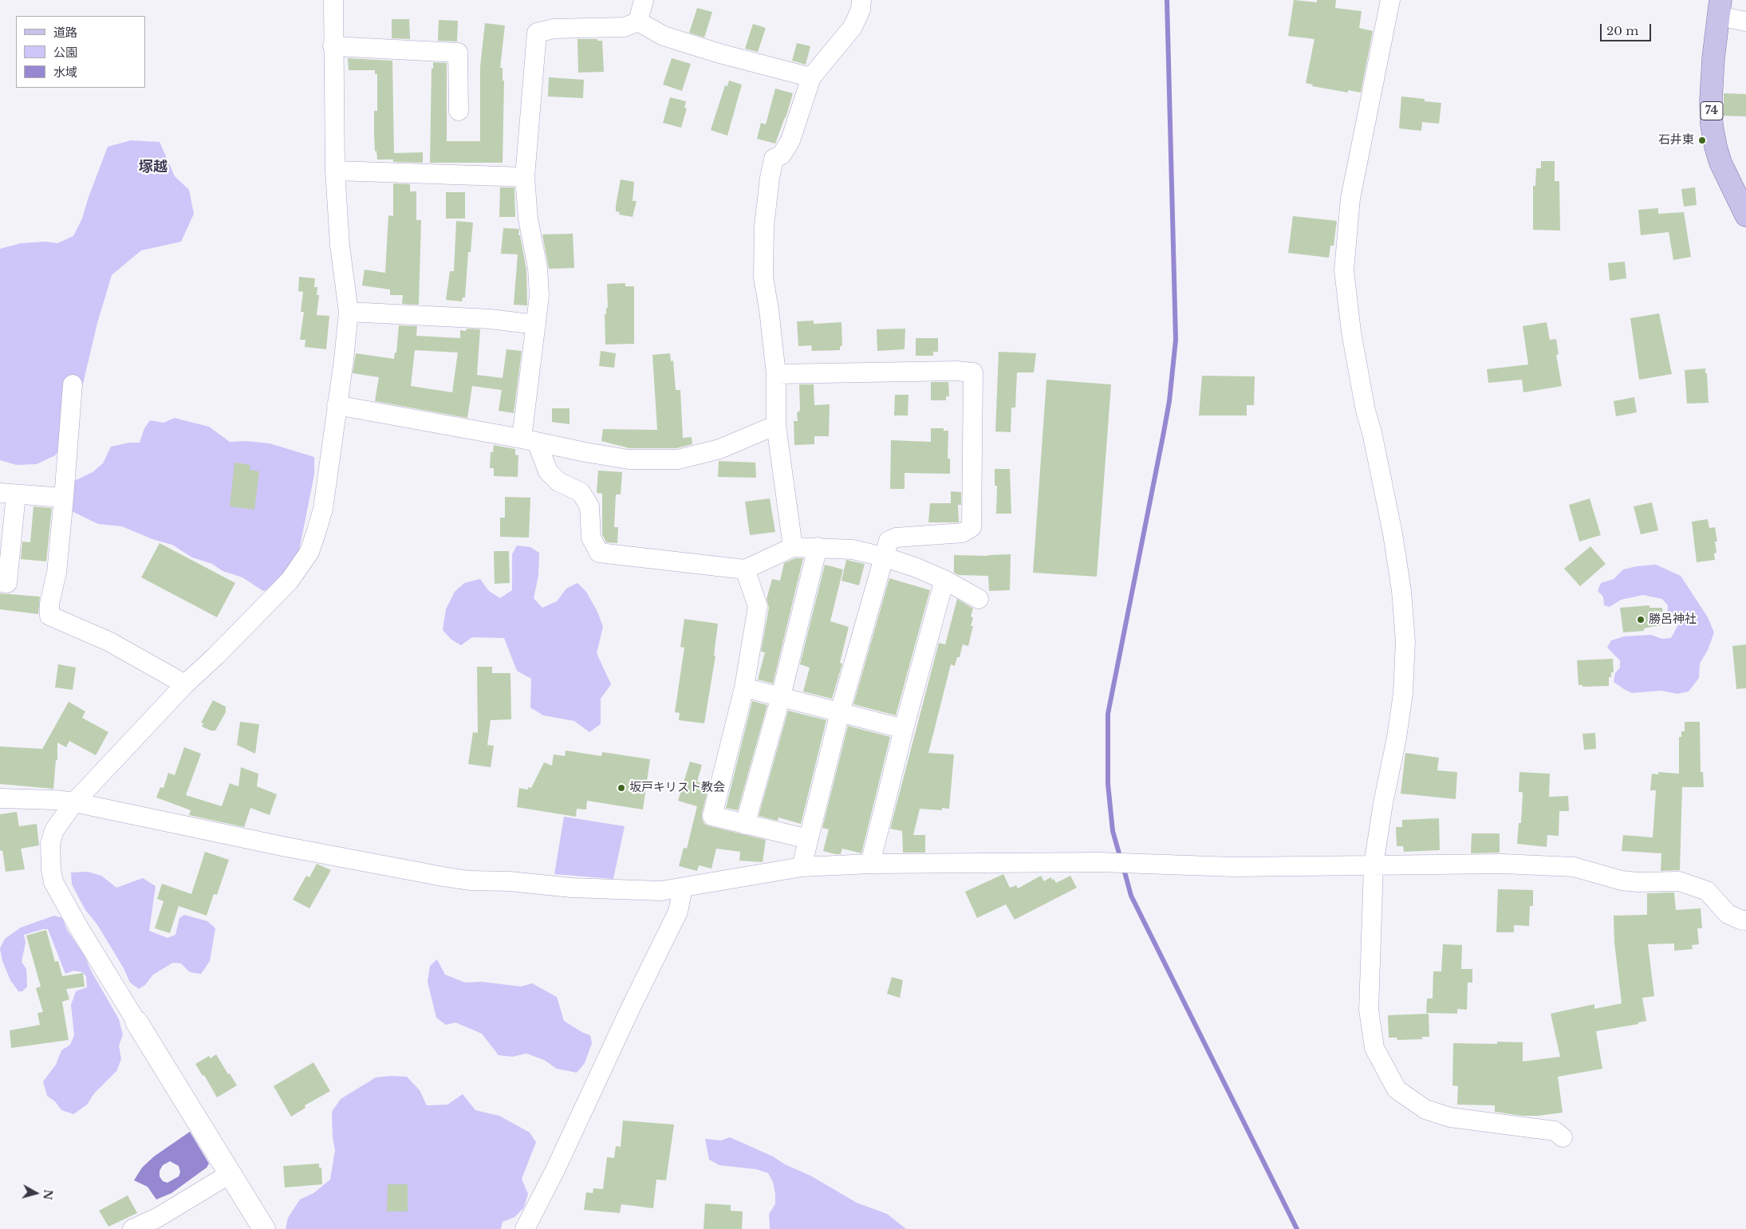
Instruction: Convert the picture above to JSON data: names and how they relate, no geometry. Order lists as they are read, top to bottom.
{
  "streets": {
    "main road": ["74"]
  },
  "districts": ["塚越"],
  "places": ["石井東", "勝呂神社", "坂戸キリスト教会"],
  "legend": ["道路", "公園", "水域"],
  "scale_bar": "20 m",
  "north": "right"
}
